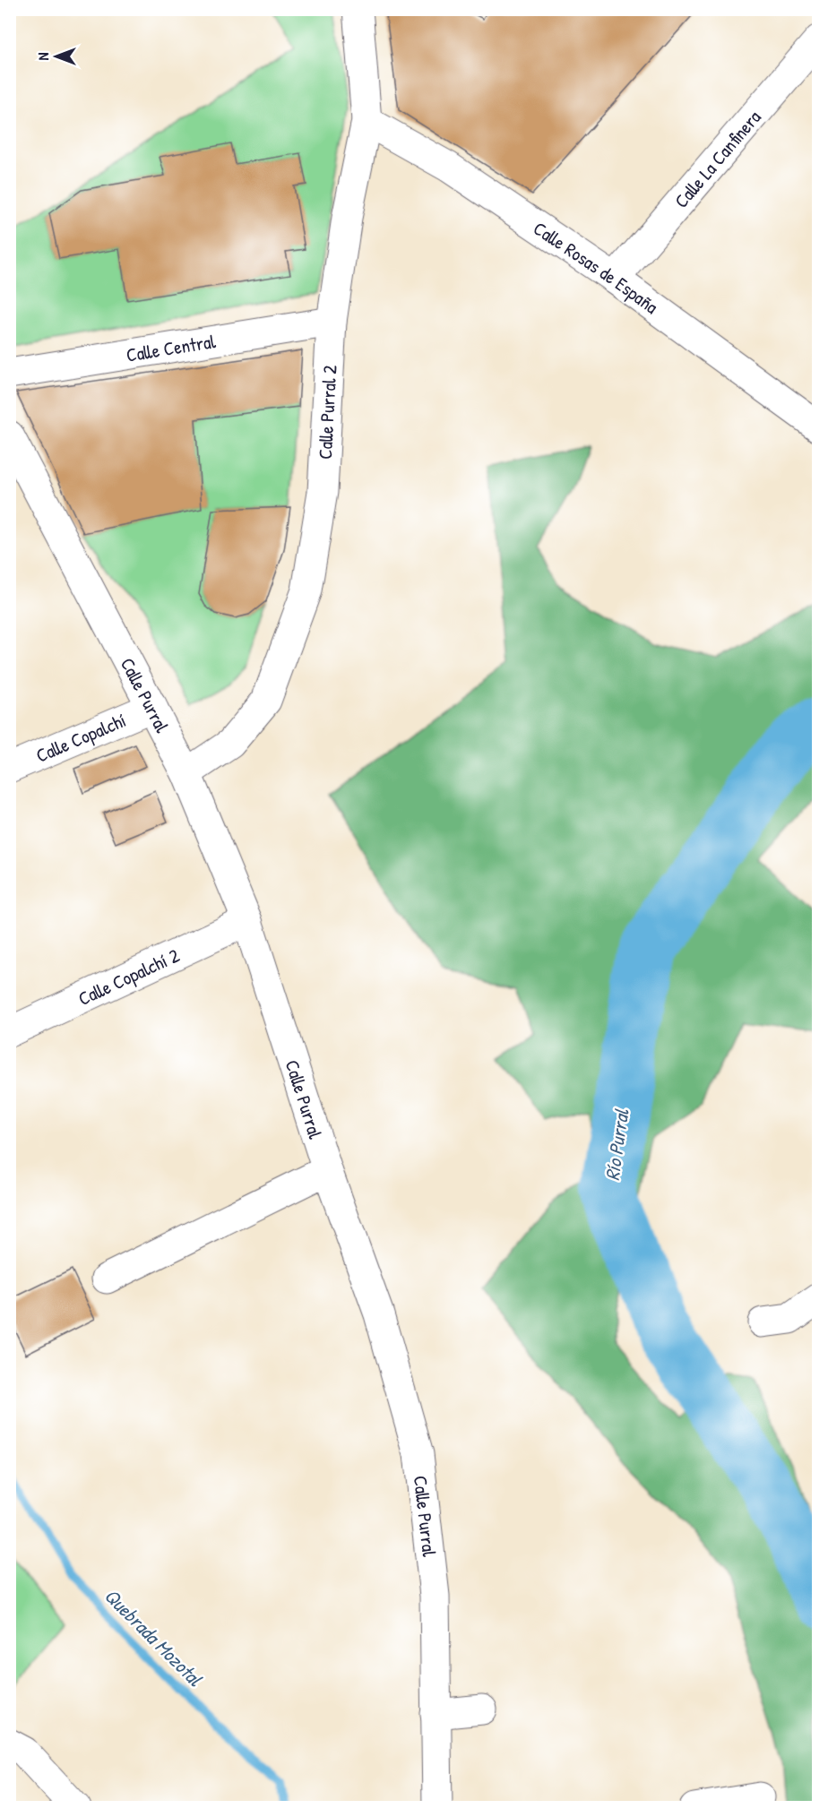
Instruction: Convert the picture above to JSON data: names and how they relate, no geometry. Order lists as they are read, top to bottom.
{
  "streets": {
    "street": [
      "Calle La Canfinera",
      "Calle Rosas de España",
      "Calle Central",
      "Calle Purral 2",
      "Calle Purral",
      "Calle Copalchí",
      "Calle Copalchí 2"
    ]
  },
  "crossings": [
    ["Calle La Canfinera", "Calle Rosas de España"],
    ["Calle Rosas de España", "Calle Purral 2"],
    ["Calle Central", "Calle Purral 2"],
    ["Calle Purral 2", "Calle Purral"],
    ["Calle Purral", "Calle Copalchí"],
    ["Calle Purral", "Calle Copalchí 2"]
  ],
  "water": ["Río Purral", "Quebrada Mozotal"],
  "north": "left"
}
